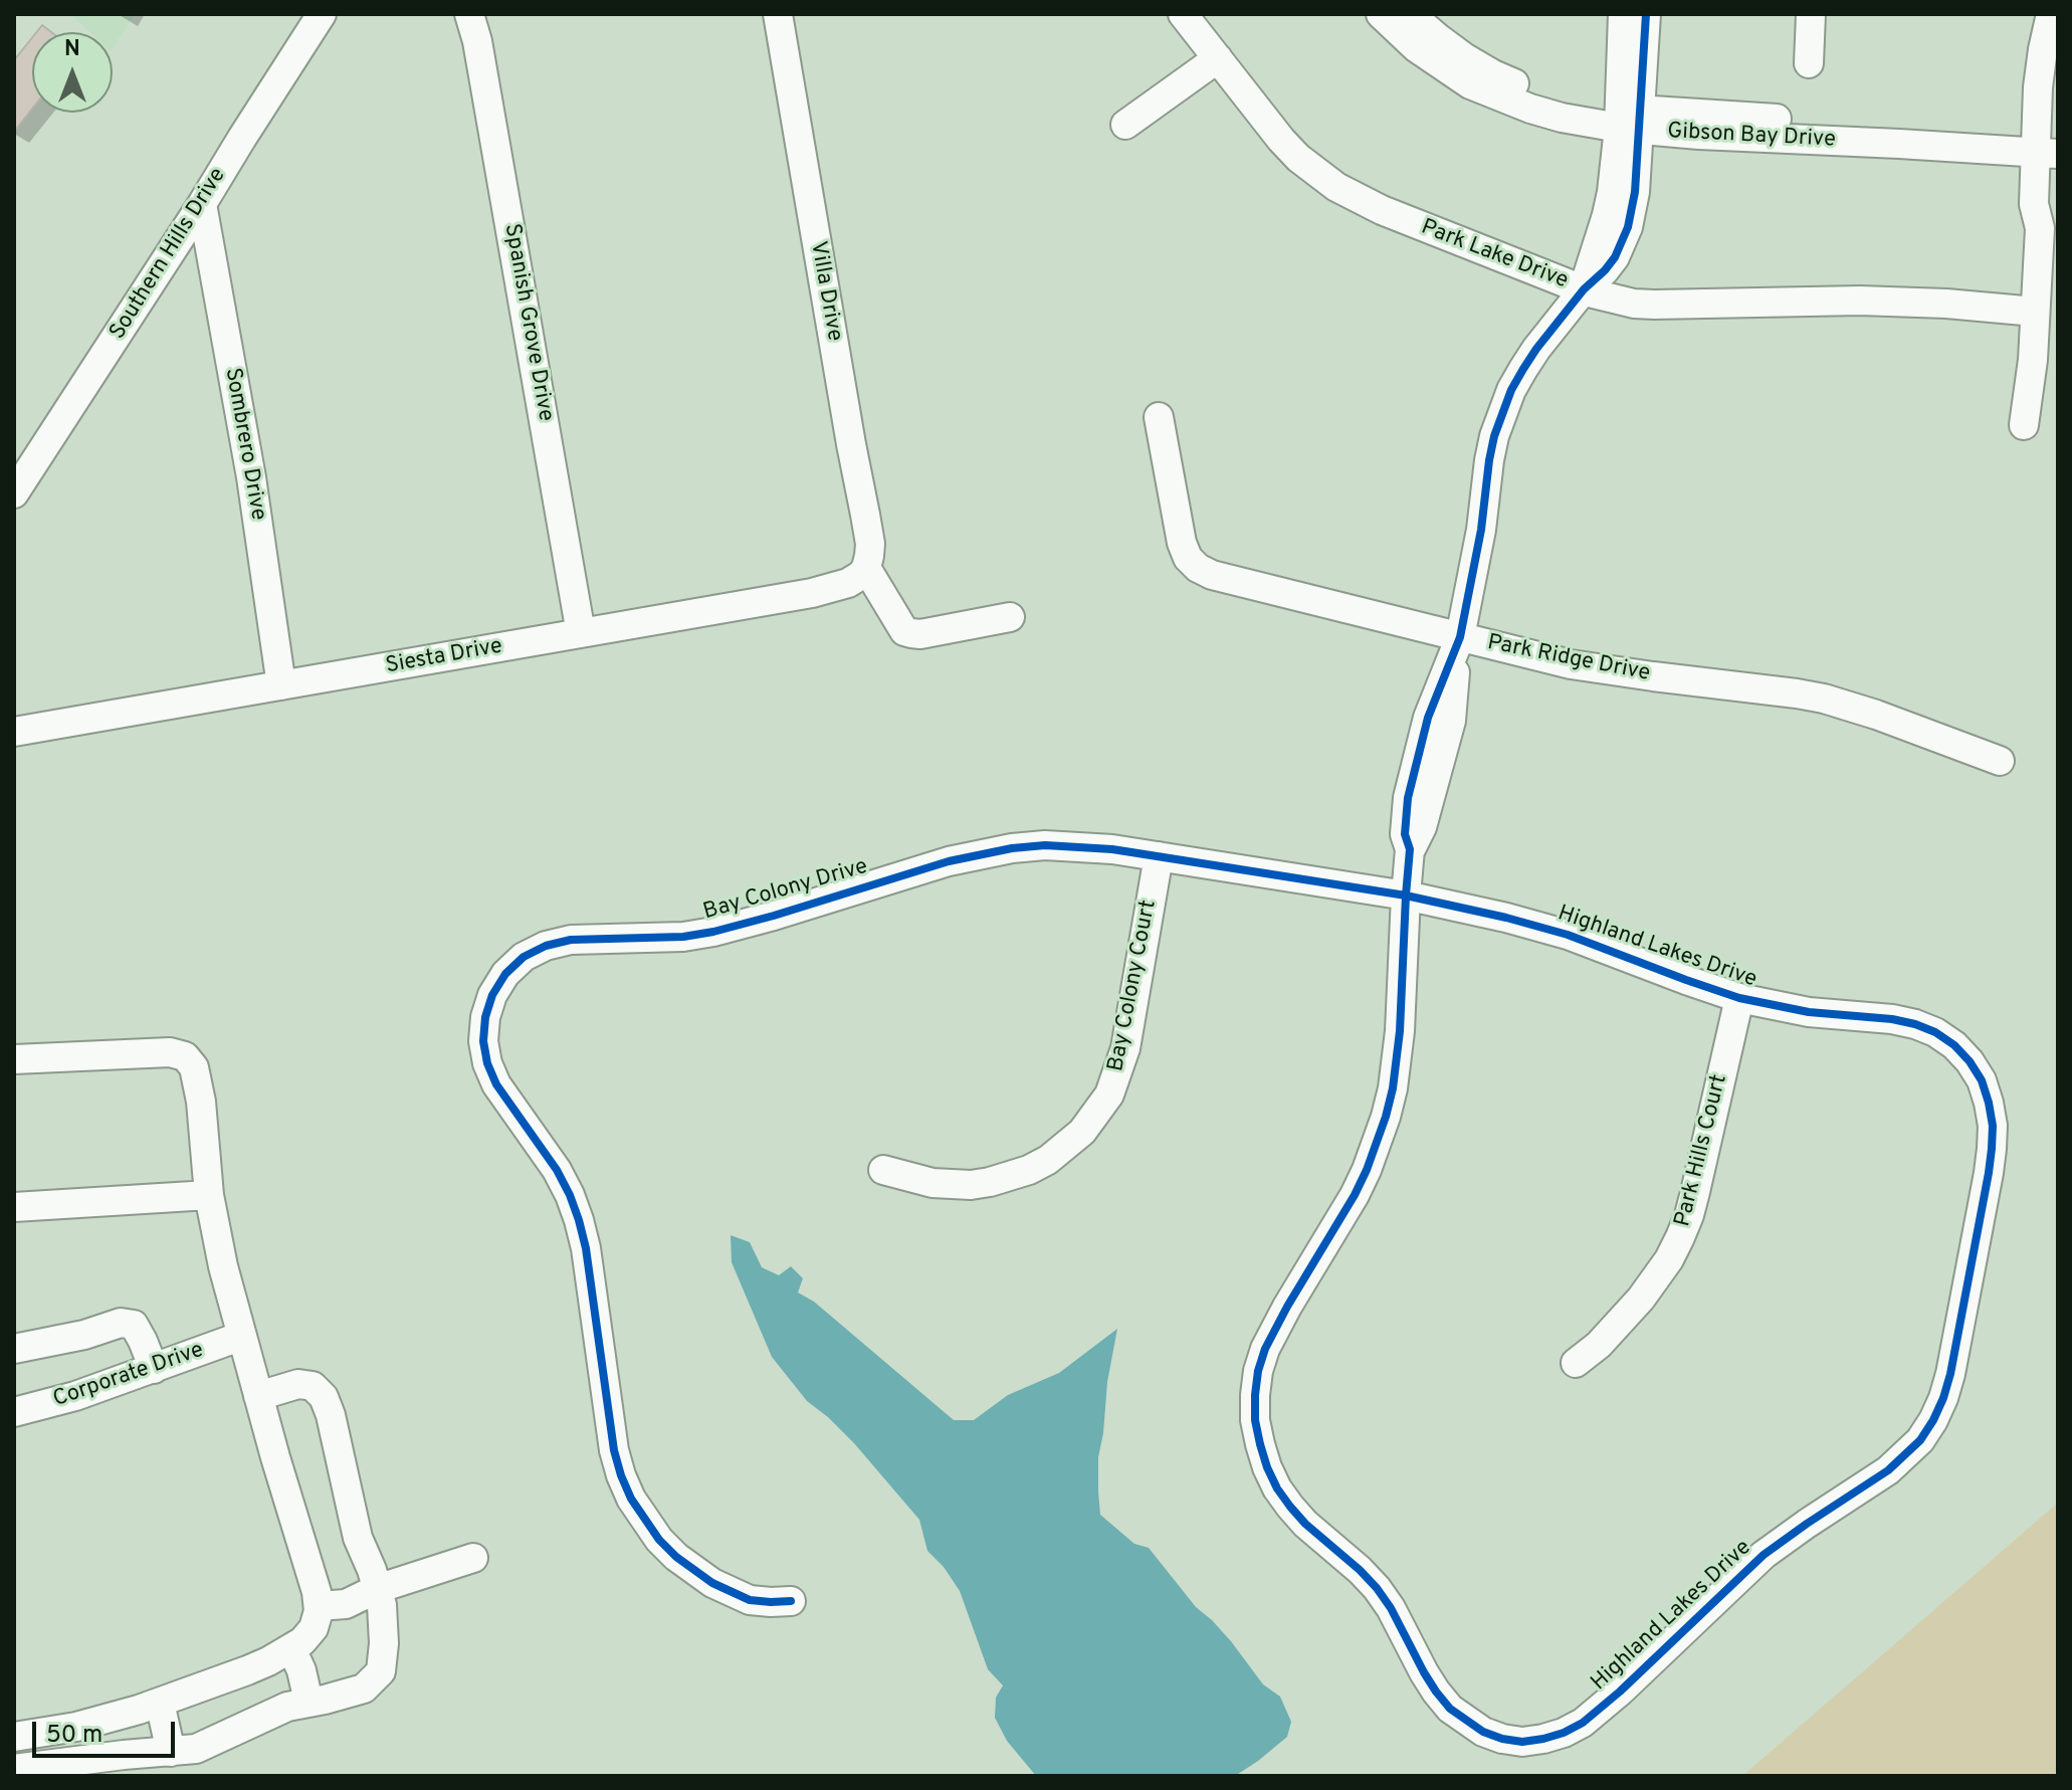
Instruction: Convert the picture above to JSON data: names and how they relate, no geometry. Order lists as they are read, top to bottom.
{
  "streets": {
    "street": [
      "Gibson Bay Drive",
      "Southern Hills Drive",
      "Park Lake Drive",
      "Villa Drive",
      "Spanish Grove Drive",
      "Sombrero Drive",
      "Siesta Drive",
      "Park Ridge Drive",
      "Bay Colony Drive",
      "Highland Lakes Drive",
      "Bay Colony Court",
      "Park Hills Court",
      "Corporate Drive"
    ]
  },
  "crossings": [
    ["Gibson Bay Drive", "Highland Lakes Drive"],
    ["Southern Hills Drive", "Sombrero Drive"],
    ["Park Lake Drive", "Highland Lakes Drive"],
    ["Villa Drive", "Siesta Drive"],
    ["Spanish Grove Drive", "Siesta Drive"],
    ["Sombrero Drive", "Siesta Drive"],
    ["Park Ridge Drive", "Highland Lakes Drive"],
    ["Bay Colony Drive", "Highland Lakes Drive"],
    ["Bay Colony Drive", "Bay Colony Court"],
    ["Highland Lakes Drive", "Park Hills Court"]
  ],
  "scale_bar": "50 m",
  "north": "top"
}
